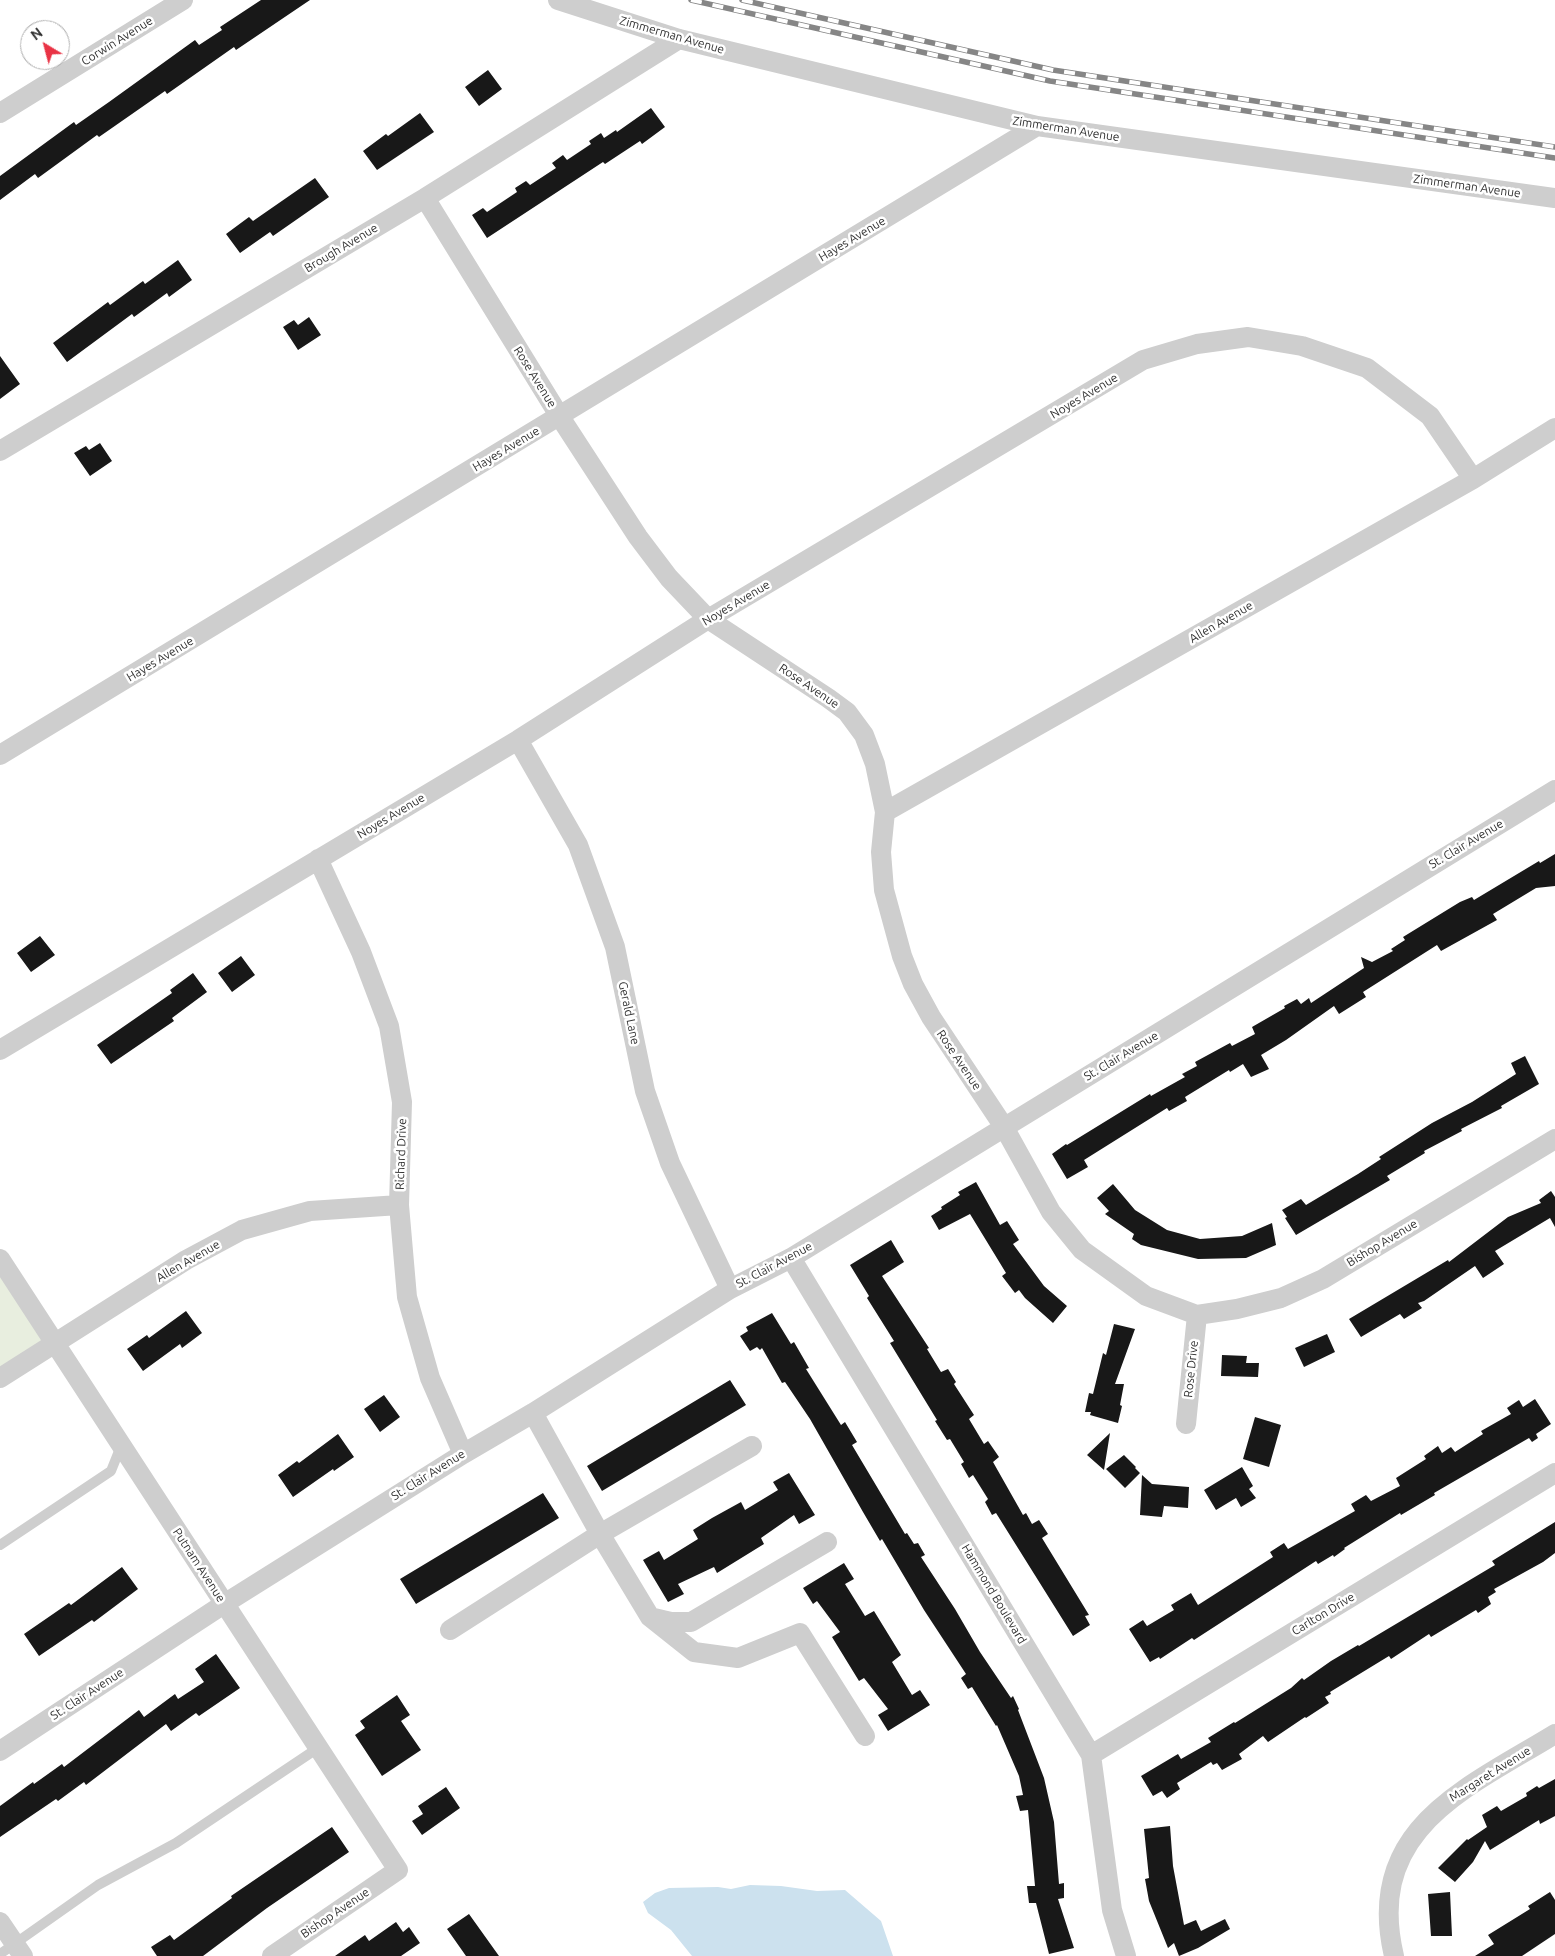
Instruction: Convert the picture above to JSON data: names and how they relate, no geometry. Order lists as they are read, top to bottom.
{
  "streets": {
    "street": [
      "Zimmerman Avenue",
      "Corwin Avenue",
      "Hayes Avenue",
      "Brough Avenue",
      "Rose Avenue",
      "Noyes Avenue",
      "Allen Avenue",
      "St. Clair Avenue",
      "Gerald Lane",
      "Richard Drive",
      "Bishop Avenue",
      "Rose Drive",
      "Putnam Avenue",
      "Hammond Boulevard",
      "Carlton Drive",
      "Margaret Avenue"
    ]
  },
  "crossings": [
    ["Zimmerman Avenue", "Hayes Avenue"],
    ["Zimmerman Avenue", "Brough Avenue"],
    ["Hayes Avenue", "Rose Avenue"],
    ["Brough Avenue", "Rose Avenue"],
    ["Rose Avenue", "Noyes Avenue"],
    ["Rose Avenue", "Allen Avenue"],
    ["Rose Avenue", "St. Clair Avenue"],
    ["Rose Avenue", "Bishop Avenue"],
    ["Rose Avenue", "Rose Drive"],
    ["Noyes Avenue", "Allen Avenue"],
    ["Noyes Avenue", "Gerald Lane"],
    ["Noyes Avenue", "Richard Drive"],
    ["Allen Avenue", "Richard Drive"],
    ["Allen Avenue", "Putnam Avenue"],
    ["St. Clair Avenue", "Gerald Lane"],
    ["St. Clair Avenue", "Richard Drive"],
    ["St. Clair Avenue", "Putnam Avenue"],
    ["St. Clair Avenue", "Hammond Boulevard"],
    ["Bishop Avenue", "Rose Drive"],
    ["Bishop Avenue", "Putnam Avenue"],
    ["Hammond Boulevard", "Carlton Drive"]
  ],
  "north": "top left"
}
